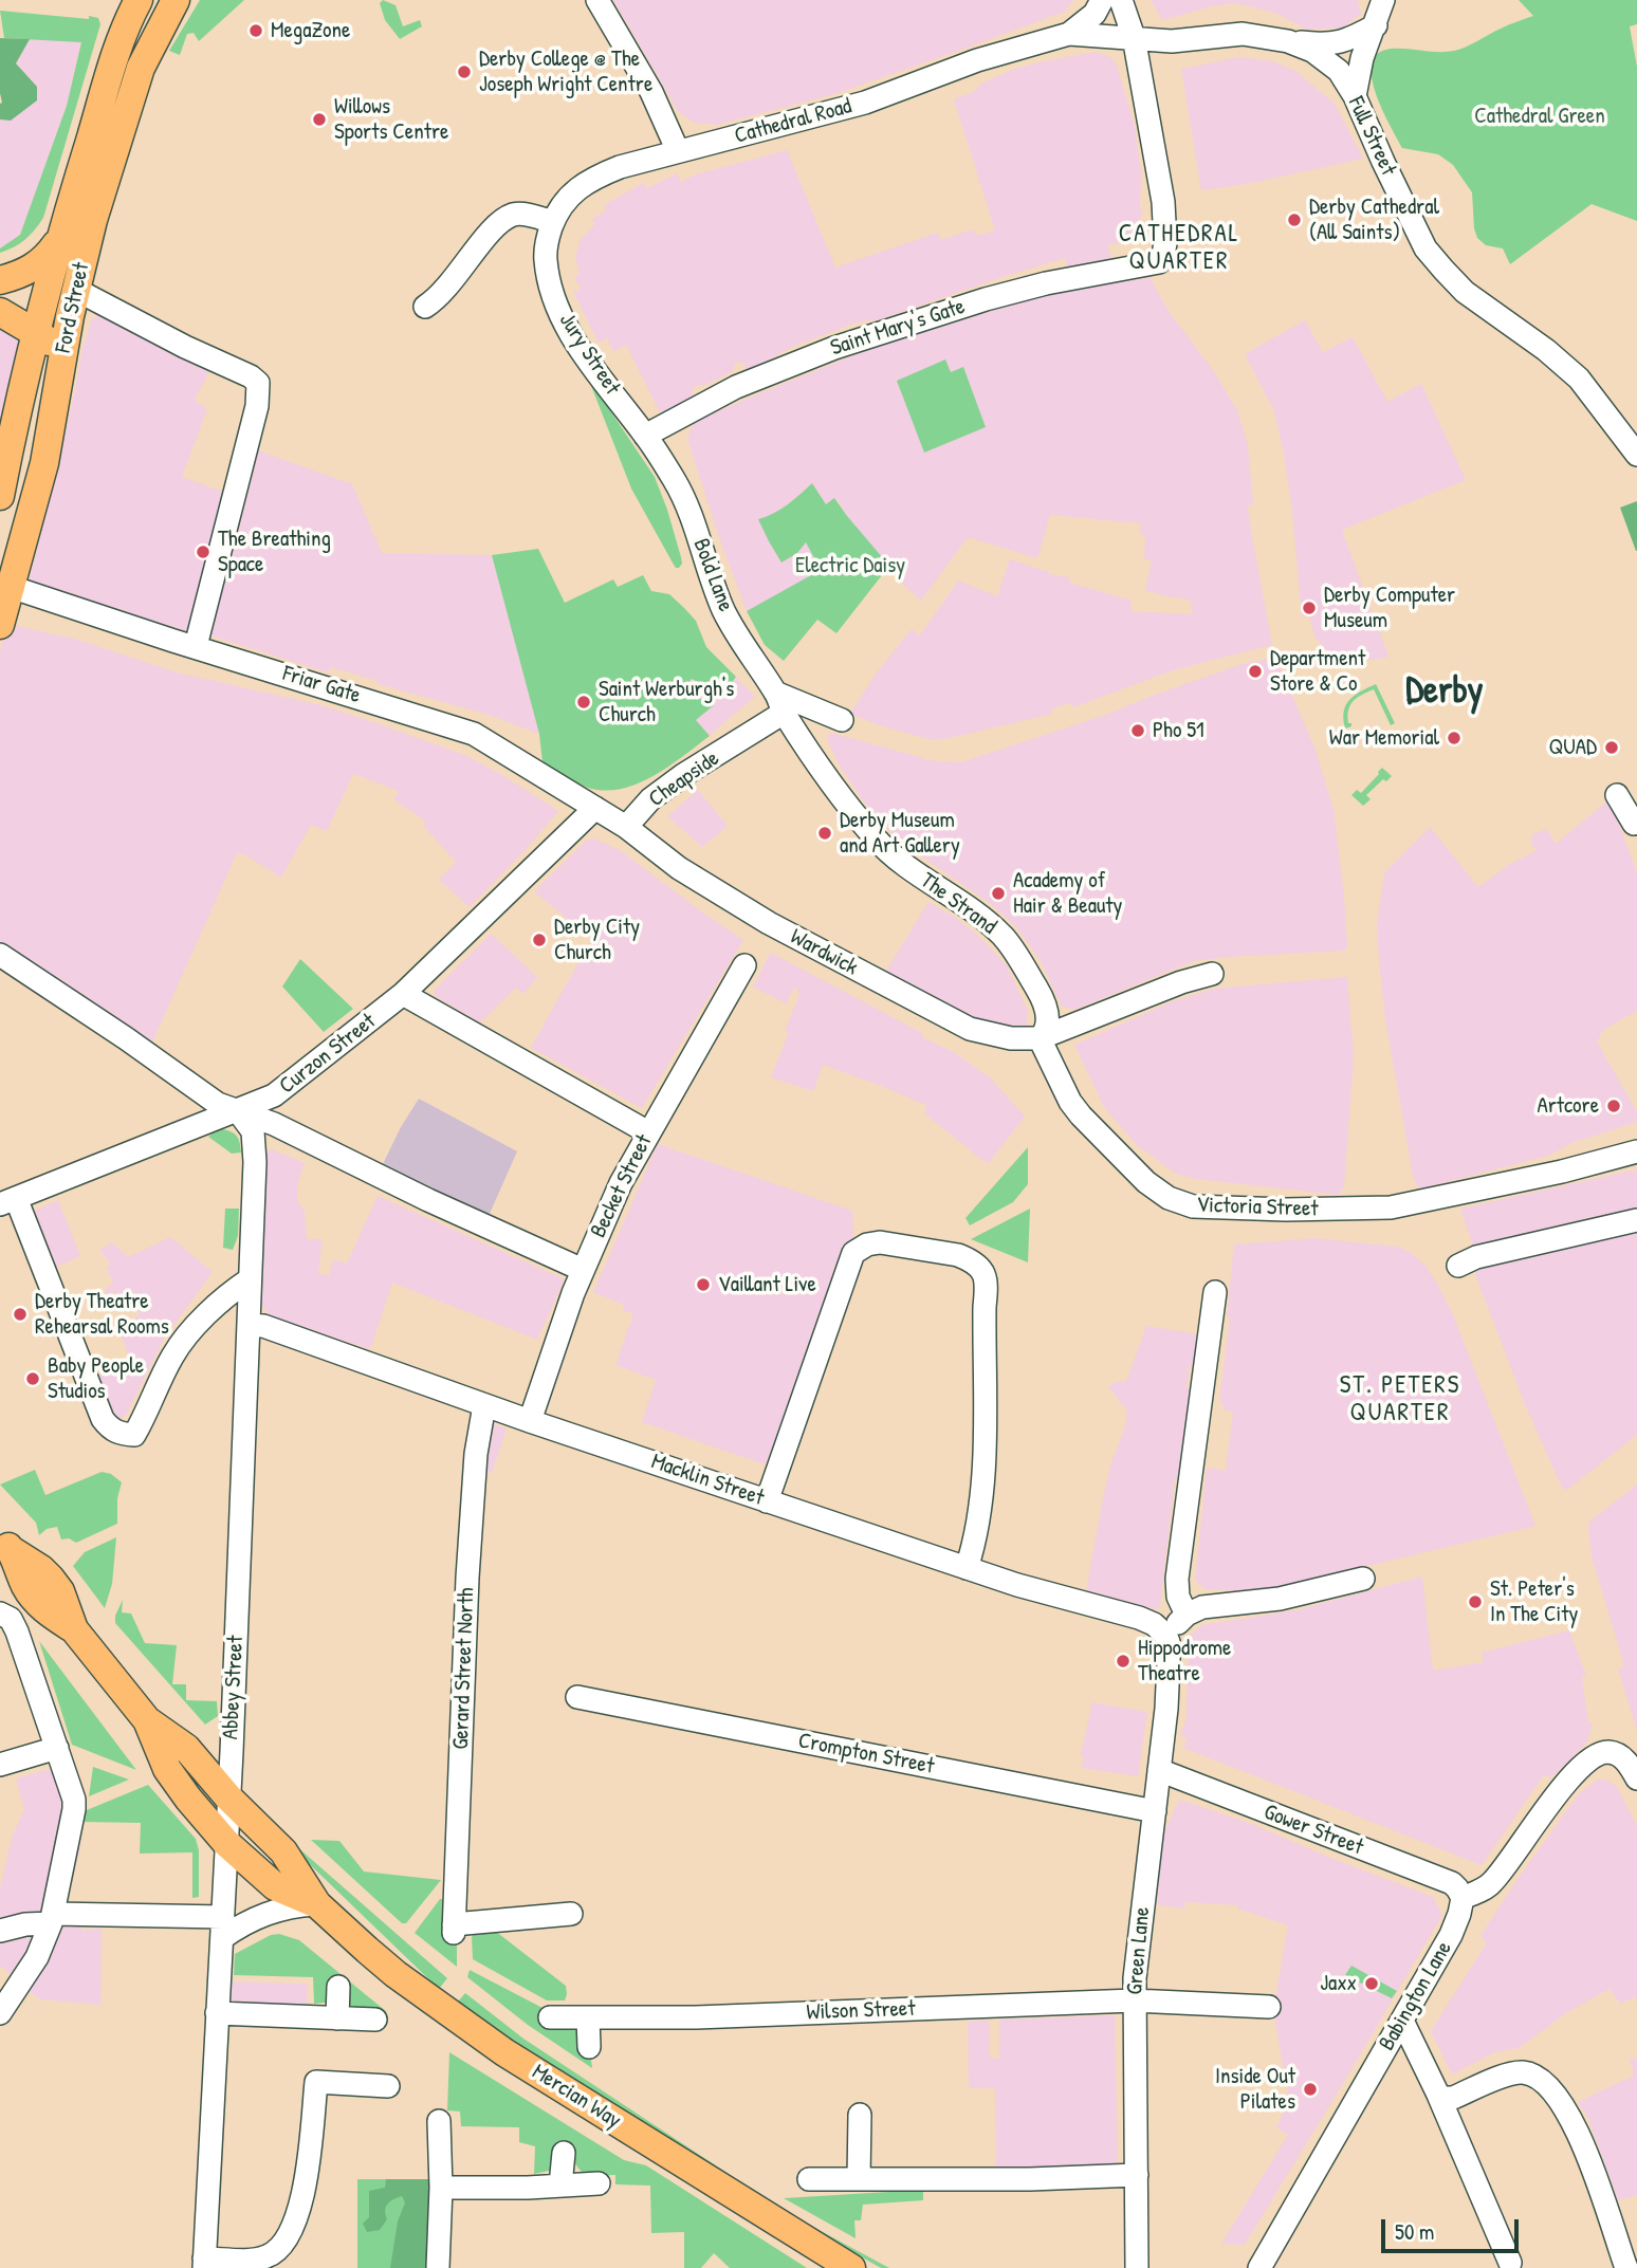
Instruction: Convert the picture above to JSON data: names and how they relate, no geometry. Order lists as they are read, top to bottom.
{
  "streets": {
    "main road": ["Ford Street", "Mercian Way"],
    "street": [
      "Cathedral Road",
      "Full Street",
      "Saint Mary's Gate",
      "Jury Street",
      "Bold Lane",
      "Friar Gate",
      "Cheapside",
      "The Strand",
      "Wardwick",
      "Curzon Street",
      "Becket Street",
      "Victoria Street",
      "Macklin Street",
      "Gerard Street North",
      "Abbey Street",
      "Crompton Street",
      "Gower Street",
      "Green Lane",
      "Babington Lane",
      "Wilson Street"
    ]
  },
  "crossings": [
    ["Cathedral Road", "Full Street"],
    ["Cathedral Road", "Saint Mary's Gate"],
    ["Cathedral Road", "Jury Street"],
    ["Full Street", "Saint Mary's Gate"],
    ["Ford Street", "Friar Gate"],
    ["Saint Mary's Gate", "Jury Street"],
    ["Saint Mary's Gate", "Bold Lane"],
    ["Jury Street", "Bold Lane"],
    ["Bold Lane", "Cheapside"],
    ["Bold Lane", "The Strand"],
    ["Friar Gate", "Cheapside"],
    ["Friar Gate", "Wardwick"],
    ["Friar Gate", "Curzon Street"],
    ["Cheapside", "The Strand"],
    ["Cheapside", "Wardwick"],
    ["The Strand", "Wardwick"],
    ["The Strand", "Victoria Street"],
    ["Wardwick", "Victoria Street"],
    ["Curzon Street", "Abbey Street"],
    ["Becket Street", "Macklin Street"],
    ["Macklin Street", "Gerard Street North"],
    ["Macklin Street", "Abbey Street"],
    ["Macklin Street", "Green Lane"],
    ["Abbey Street", "Mercian Way"],
    ["Crompton Street", "Green Lane"],
    ["Gower Street", "Green Lane"],
    ["Gower Street", "Babington Lane"],
    ["Green Lane", "Wilson Street"]
  ],
  "districts": ["CATHEDRAL QUARTER", "Derby", "ST. PETERS QUARTER"],
  "parks": ["Cathedral Green", "Electric Daisy"],
  "places": [
    "MegaZone",
    "Derby College @ The Joseph Wright Centre",
    "Willows Sports Centre",
    "Derby Cathedral (All Saints)",
    "The Breathing Space",
    "Derby Computer Museum",
    "Department Store & Co",
    "Saint Werburgh's Church",
    "Pho 51",
    "War Memorial",
    "QUAD",
    "Derby Museum and Art Gallery",
    "Academy of Hair & Beauty",
    "Derby City Church",
    "Artcore",
    "Vaillant Live",
    "Derby Theatre Rehearsal Rooms",
    "Baby People Studios",
    "St. Peter's In The City",
    "Hippodrome Theatre",
    "Jaxx",
    "Inside Out Pilates"
  ],
  "scale_bar": "50 m"
}
